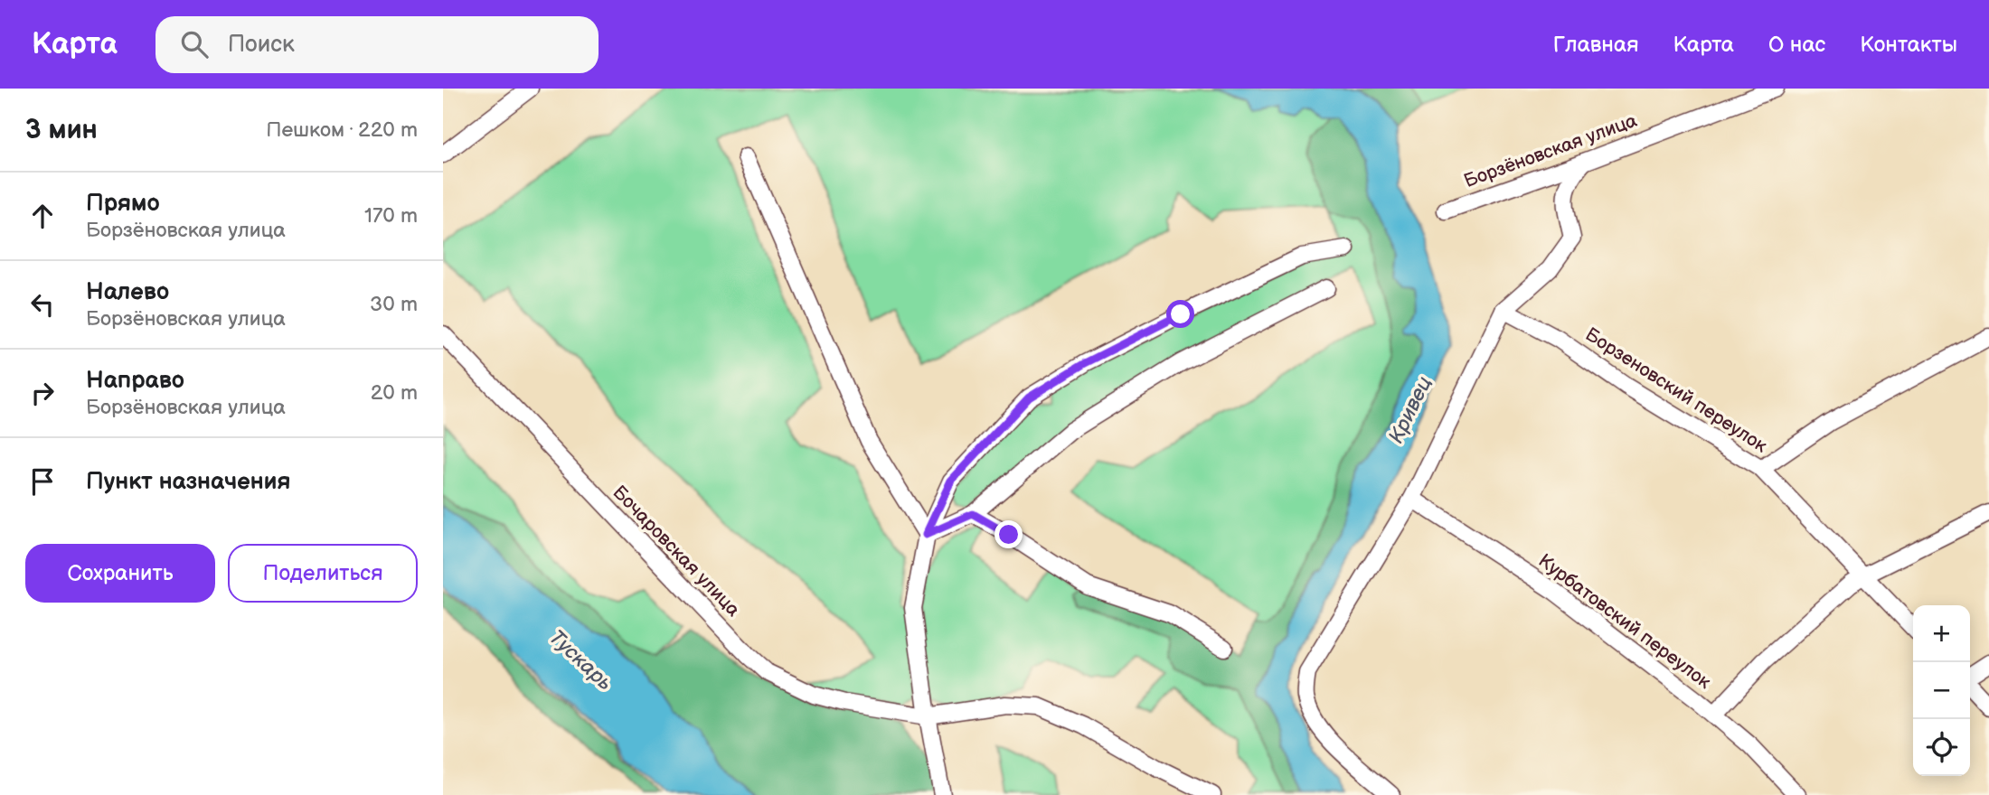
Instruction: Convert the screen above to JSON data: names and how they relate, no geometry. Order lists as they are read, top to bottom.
{
  "streets": {
    "street": [
      "Борзёновская улица",
      "Борзеновский переулок",
      "Бочаровская улица",
      "Курбатовский переулок"
    ]
  },
  "water": ["Кривец", "Тускарь"],
  "page": {
    "header": "Карта",
    "search": "Поиск",
    "nav": [
      "Главная",
      "Карта",
      "О нас",
      "Контакты"
    ],
    "heading": ["3 мин", "Пешком · 220 m"],
    "list": [
      ["Прямо", "Борзёновская улица", "170 m"],
      ["Налево", "Борзёновская улица", "30 m"],
      ["Направо", "Борзёновская улица", "20 m"],
      "Пункт назначения"
    ],
    "buttons": ["Сохранить", "Поделиться"],
    "map_buttons": ["+", "−"]
  }
}
